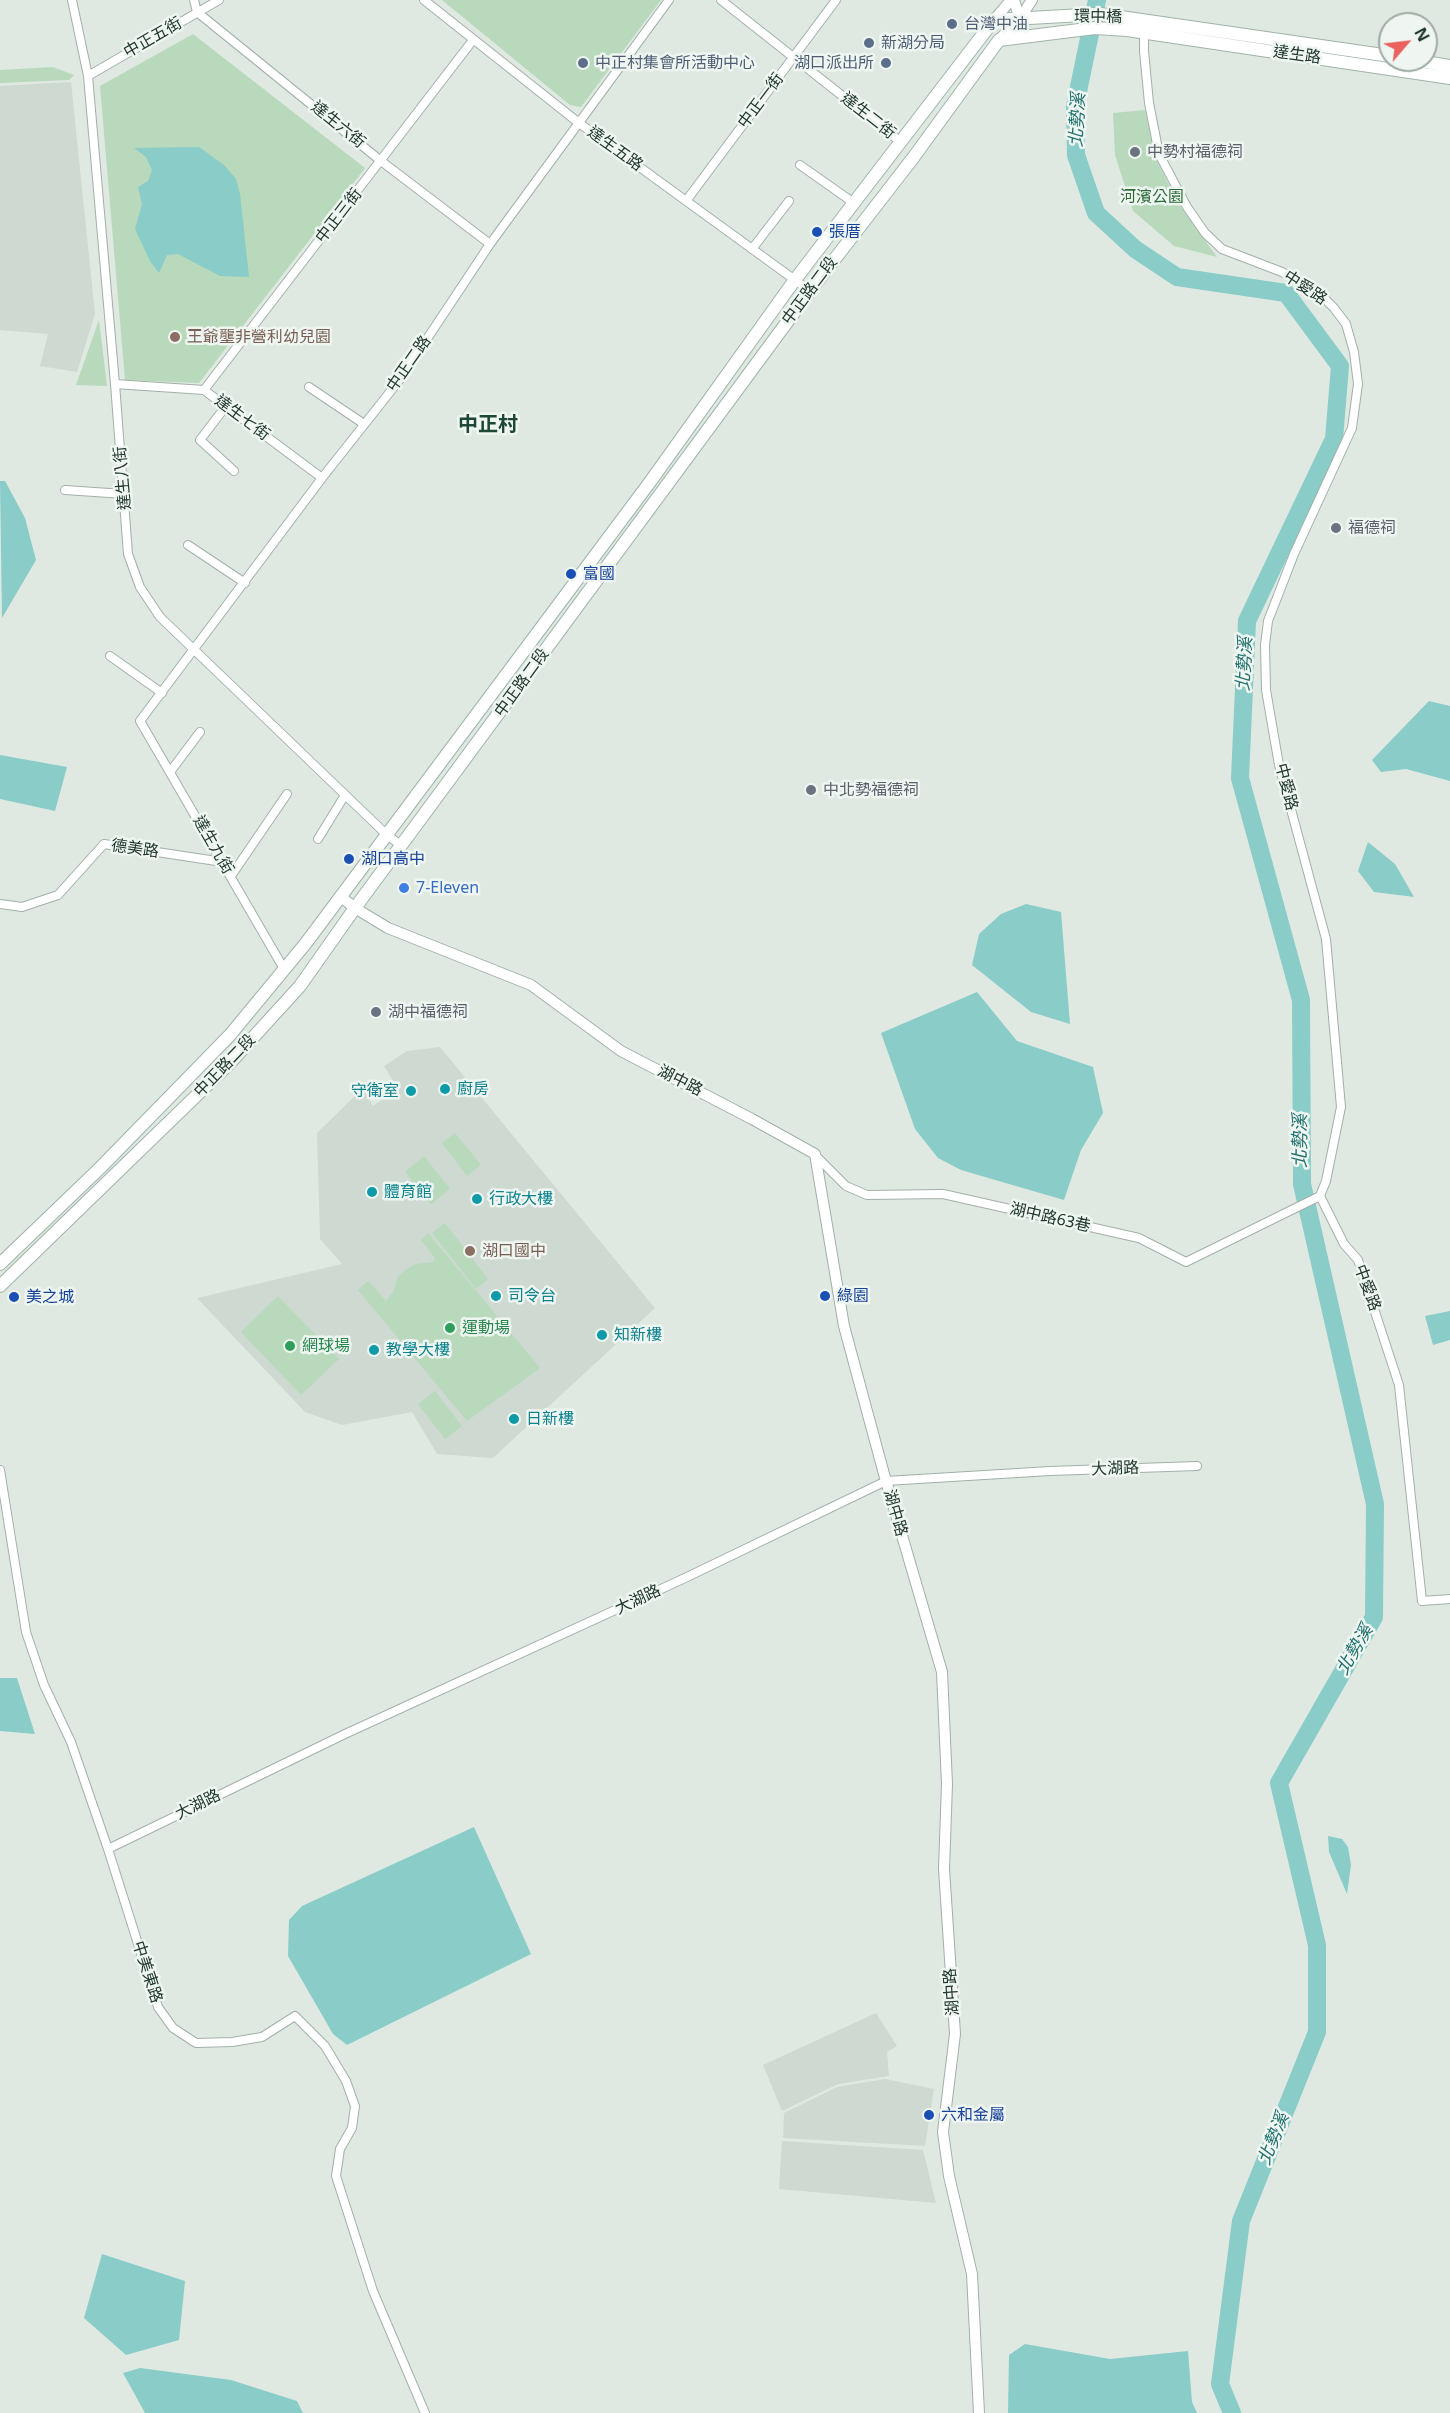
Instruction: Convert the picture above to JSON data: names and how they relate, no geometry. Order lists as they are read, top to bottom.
{
  "streets": {
    "main road": ["環中橋", "達生路", "中正路二段"],
    "street": [
      "中正五街",
      "中正一街",
      "達生二街",
      "達生六街",
      "達生五路",
      "中正三街",
      "中愛路",
      "中正二路",
      "達生七街",
      "達生八街",
      "達生九街",
      "德美路",
      "湖中路",
      "湖中路63巷",
      "大湖路",
      "中美東路"
    ]
  },
  "crossings": [
    ["環中橋", "達生路"],
    ["環中橋", "中愛路"],
    ["中正五街", "達生六街"],
    ["中正五街", "達生八街"],
    ["達生路", "中愛路"],
    ["中正一街", "達生二街"],
    ["中正一街", "達生五路"],
    ["達生二街", "中正路二段"],
    ["達生六街", "中正三街"],
    ["達生六街", "中正二路"],
    ["達生五路", "中正三街"],
    ["達生五路", "中正路二段"],
    ["達生五路", "中正二路"],
    ["中正三街", "達生七街"],
    ["中愛路", "湖中路63巷"],
    ["中正路二段", "達生八街"],
    ["中正路二段", "達生九街"],
    ["中正路二段", "湖中路"],
    ["中正二路", "達生七街"],
    ["中正二路", "達生八街"],
    ["中正二路", "達生九街"],
    ["達生七街", "達生八街"],
    ["達生九街", "德美路"],
    ["湖中路", "湖中路63巷"],
    ["湖中路", "大湖路"],
    ["大湖路", "中美東路"]
  ],
  "districts": ["中正村"],
  "water": ["北勢溪"],
  "parks": ["河濱公園"],
  "places": [
    "台灣中油",
    "新湖分局",
    "中正村集會所活動中心",
    "湖口派出所",
    "中勢村福德祠",
    "張厝",
    "王爺壟非營利幼兒園",
    "福德祠",
    "富國",
    "中北勢福德祠",
    "湖口高中",
    "7-Eleven",
    "湖中福德祠",
    "廚房",
    "守衛室",
    "體育館",
    "行政大樓",
    "湖口國中",
    "司令台",
    "綠園",
    "美之城",
    "運動場",
    "知新樓",
    "網球場",
    "教學大樓",
    "日新樓",
    "六和金屬"
  ],
  "north": "top right"
}
